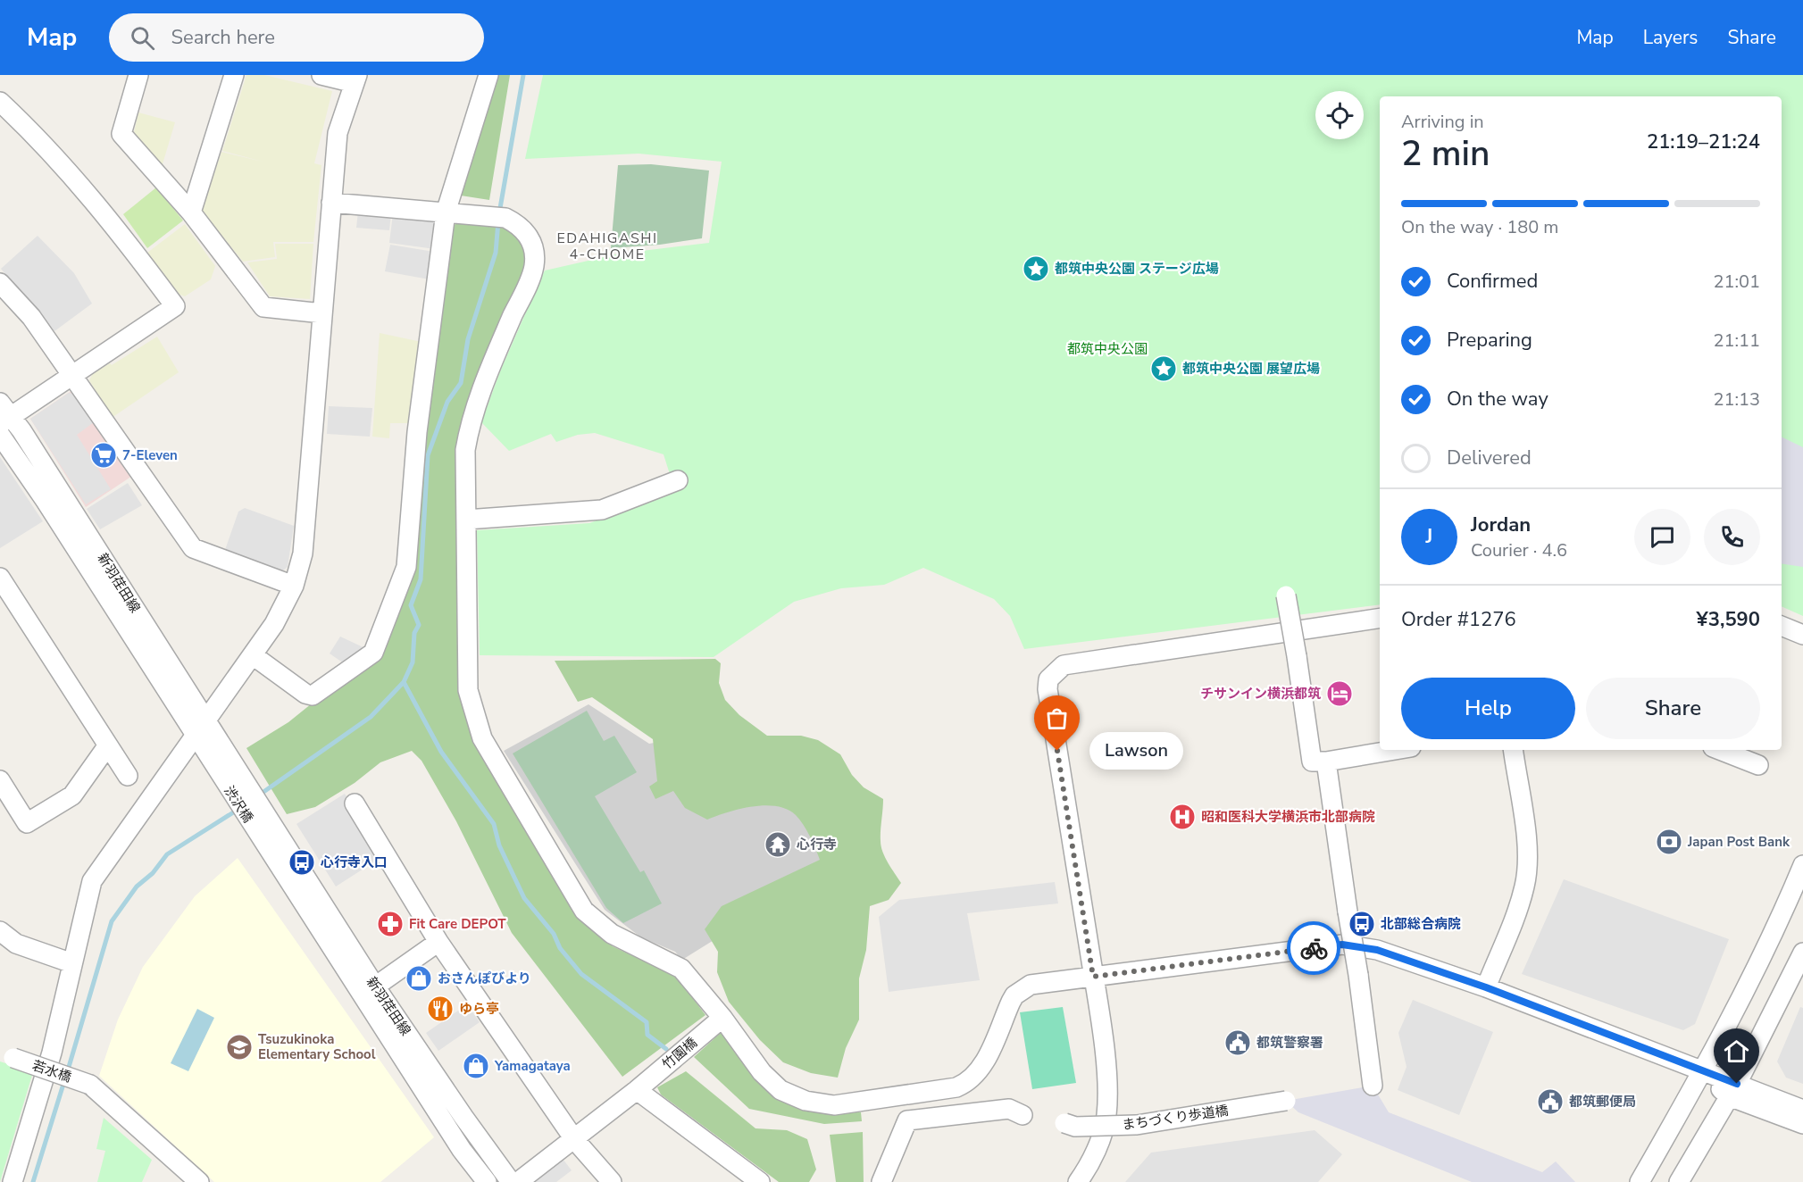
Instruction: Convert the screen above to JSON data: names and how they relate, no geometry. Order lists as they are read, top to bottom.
{
  "streets": {
    "street": [
      "新羽荏田線",
      "渋沢橋",
      "竹園橋",
      "若水橋",
      "まちづくり歩道橋"
    ]
  },
  "crossings": [
    ["新羽荏田線", "渋沢橋"]
  ],
  "districts": ["EDAHIGASHI 4-CHOME"],
  "parks": ["都筑中央公園"],
  "places": {
    "place": ["都筑中央公園 ステージ広場", "都筑中央公園 展望広場"],
    "supermarket": ["7-Eleven"],
    "hotel": ["チサンイン横浜都筑"],
    "other": ["Lawson"],
    "hospital": ["昭和医科大学横浜市北部病院"],
    "bank": ["Japan Post Bank"],
    "temple": ["心行寺"],
    "bus stop": ["心行寺入口", "北部総合病院"],
    "pharmacy": ["Fit Care DEPOT"],
    "shop": ["おさんぽびより", "Yamagataya"],
    "restaurant": ["ゆら亭"],
    "public building": ["都筑警察署", "都筑郵便局"],
    "school or university": ["Tsuzukinoka Elementary School"]
  },
  "page": {
    "header": "Map",
    "search": "Search here",
    "nav": ["Map", "Layers", "Share"],
    "heading": ["2 min", "Arriving in", "21:19–21:24"],
    "panel": [
      "Jordan",
      "Courier · 4.6",
      "Order #1276",
      "¥3,590"
    ],
    "bar": "On the way · 180 m",
    "list": [
      ["Confirmed", "21:01"],
      ["Preparing", "21:11"],
      ["On the way", "21:13"],
      "Delivered"
    ],
    "round": "J",
    "buttons": ["Help", "Share"],
    "bubble": "Lawson"
  }
}
